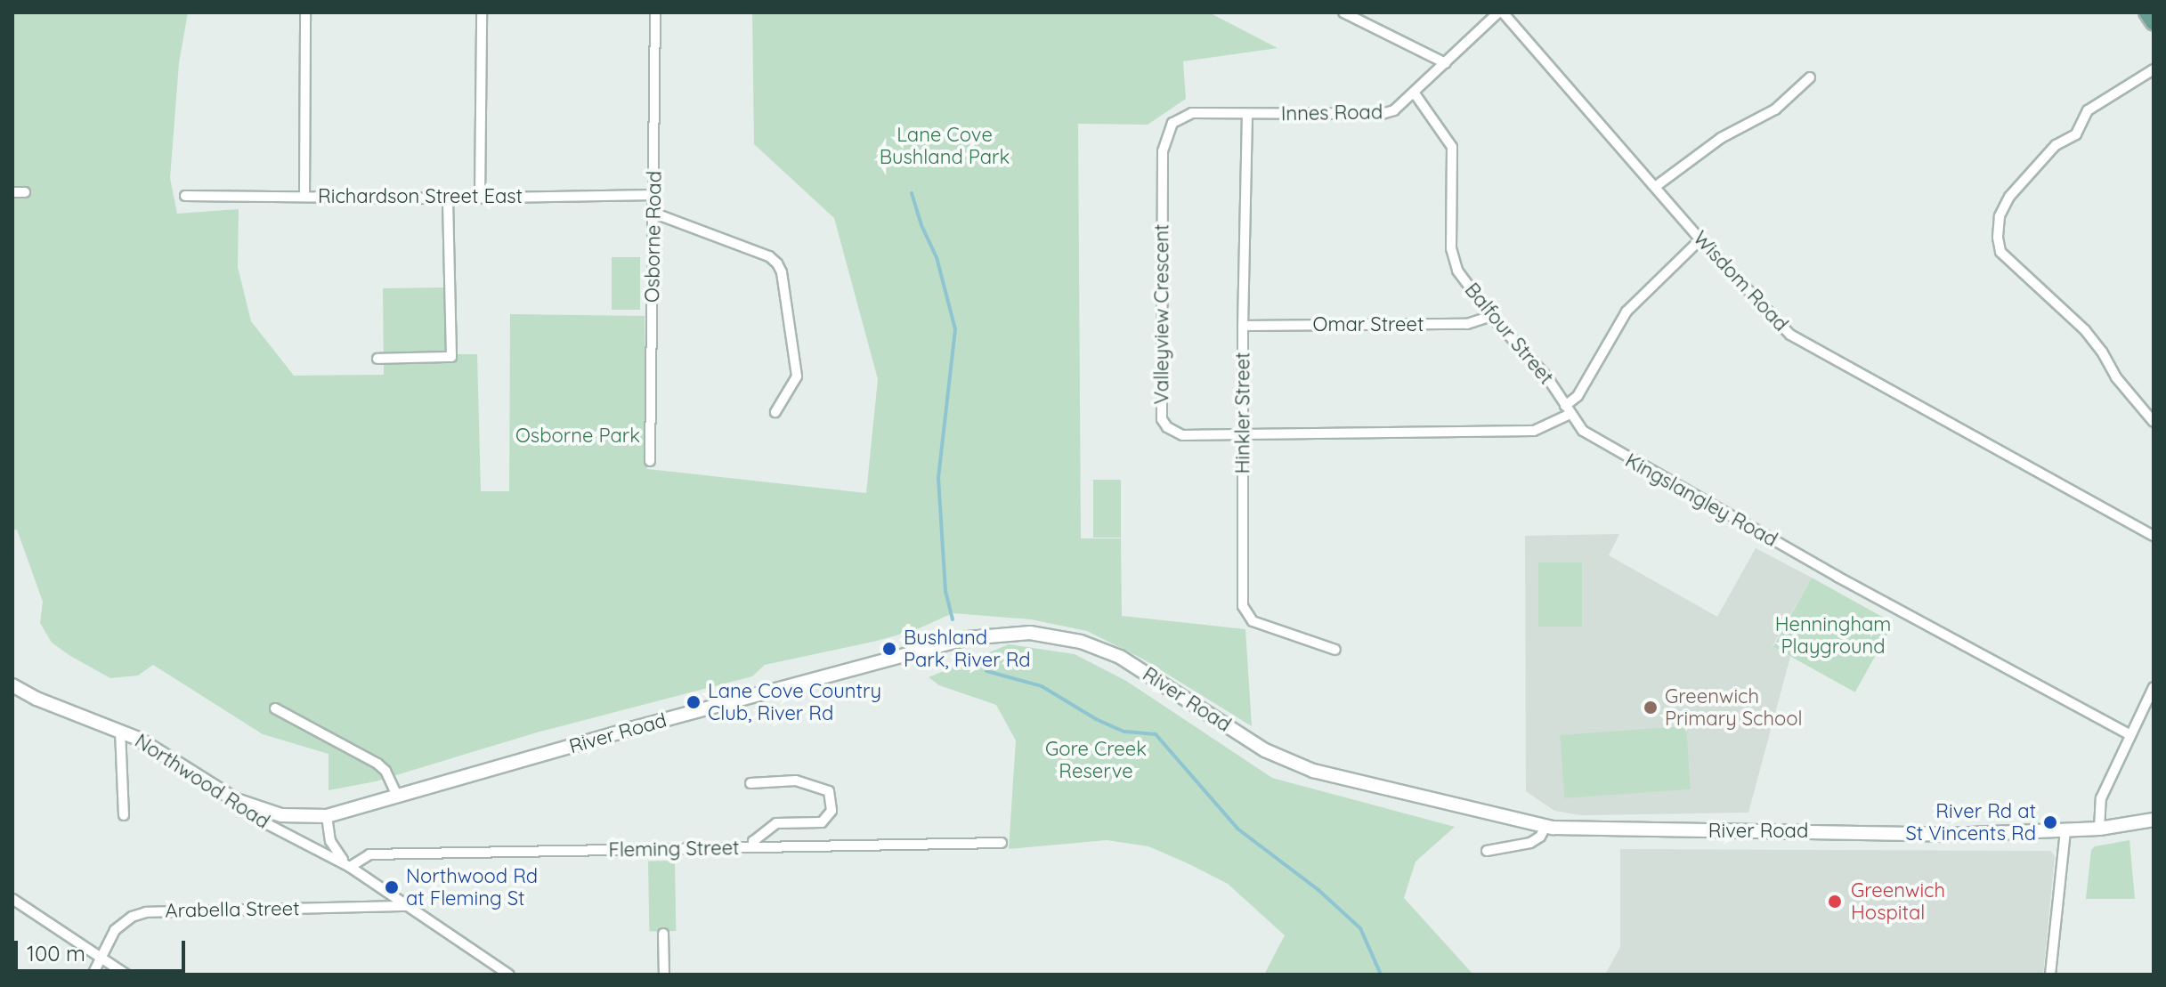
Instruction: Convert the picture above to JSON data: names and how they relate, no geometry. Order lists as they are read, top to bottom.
{
  "streets": {
    "main road": ["River Road", "Northwood Road"],
    "street": [
      "Innes Road",
      "Richardson Street East",
      "Osborne Road",
      "Wisdom Road",
      "Valleyview Crescent",
      "Omar Street",
      "Balfour Street",
      "Hinkler Street",
      "Kingslangley Road",
      "Fleming Street",
      "Arabella Street"
    ]
  },
  "crossings": [
    ["Innes Road", "Wisdom Road"],
    ["Innes Road", "Valleyview Crescent"],
    ["Innes Road", "Balfour Street"],
    ["Innes Road", "Hinkler Street"],
    ["Richardson Street East", "Osborne Road"],
    ["Valleyview Crescent", "Hinkler Street"],
    ["Omar Street", "Balfour Street"],
    ["Omar Street", "Hinkler Street"],
    ["Balfour Street", "Kingslangley Road"],
    ["River Road", "Northwood Road"],
    ["Northwood Road", "Fleming Street"],
    ["Northwood Road", "Arabella Street"]
  ],
  "parks": [
    "Lane Cove Bushland Park",
    "Osborne Park",
    "Henningham Playground",
    "Gore Creek Reserve"
  ],
  "places": [
    "Bushland Park, River Rd",
    "Lane Cove Country Club, River Rd",
    "Greenwich Primary School",
    "River Rd at St Vincents Rd",
    "Northwood Rd at Fleming St",
    "Greenwich Hospital"
  ],
  "scale_bar": "100 m"
}
